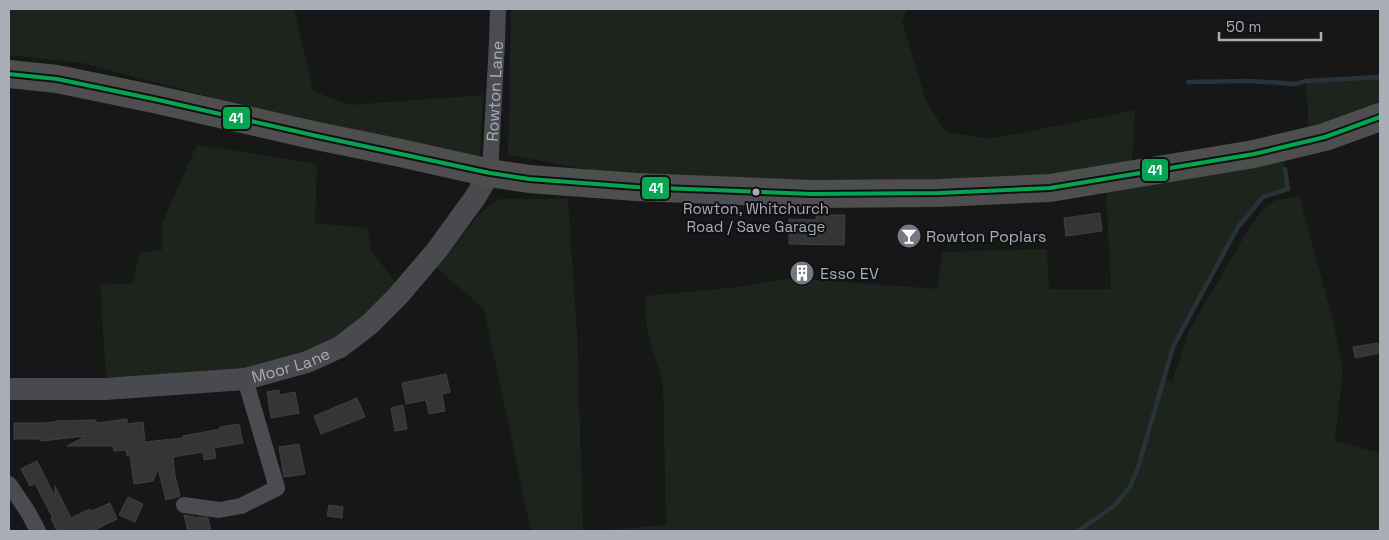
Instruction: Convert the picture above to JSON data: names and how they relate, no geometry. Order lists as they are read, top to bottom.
{
  "streets": {
    "street": ["Rowton Lane", "Moor Lane"]
  },
  "crossings": [
    ["Rowton Lane", "Moor Lane"]
  ],
  "places": {
    "other": ["Rowton, Whitchurch Road / Save Garage"],
    "bar": ["Rowton Poplars"],
    "building": ["Esso EV"]
  },
  "lines": ["transit line 41"],
  "scale_bar": "50 m"
}
